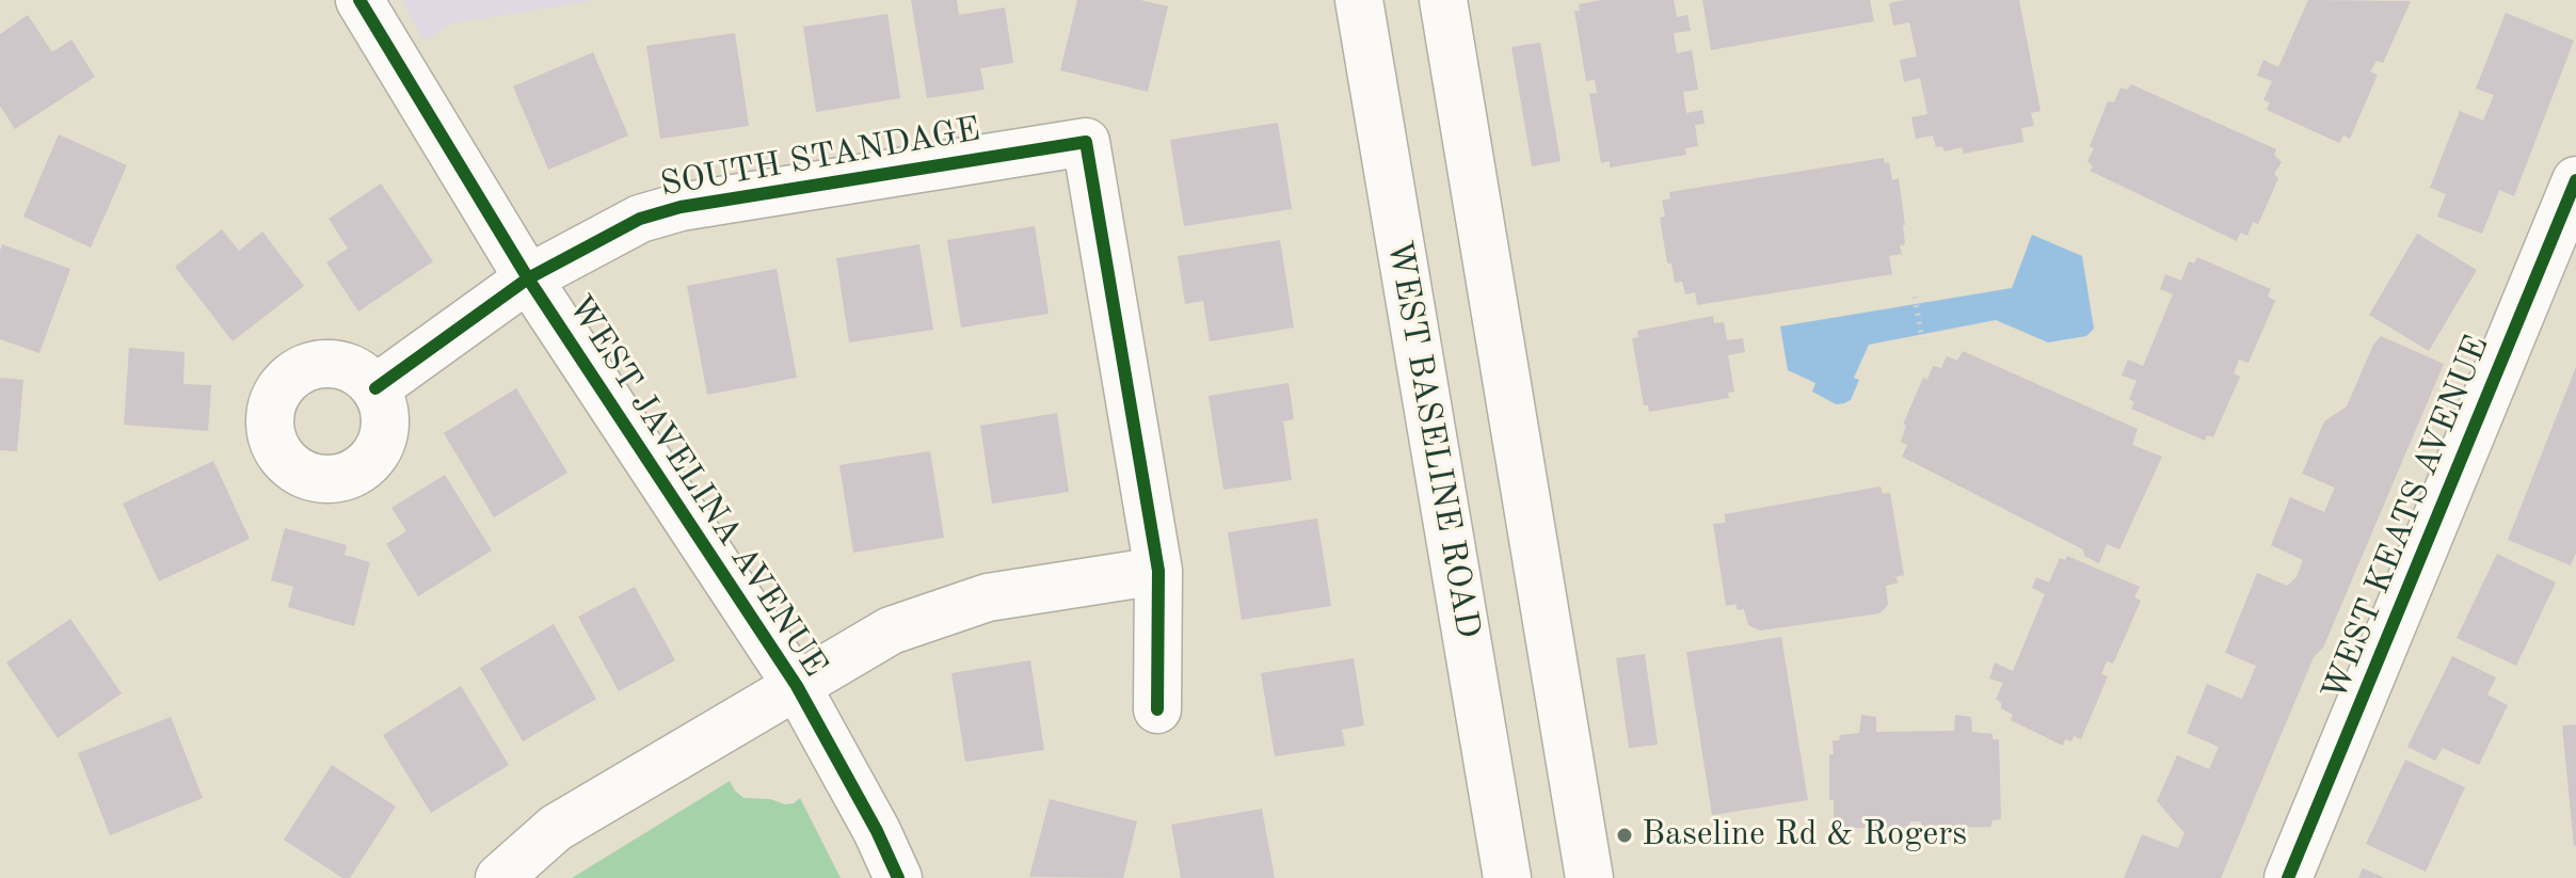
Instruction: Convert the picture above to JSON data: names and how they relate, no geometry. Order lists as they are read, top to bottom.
{
  "streets": {
    "street": [
      "SOUTH STANDAGE",
      "WEST BASELINE ROAD",
      "WEST JAVELINA AVENUE",
      "WEST KEATS AVENUE"
    ]
  },
  "crossings": [
    ["SOUTH STANDAGE", "WEST JAVELINA AVENUE"]
  ],
  "places": ["Baseline Rd & Rogers"]
}
